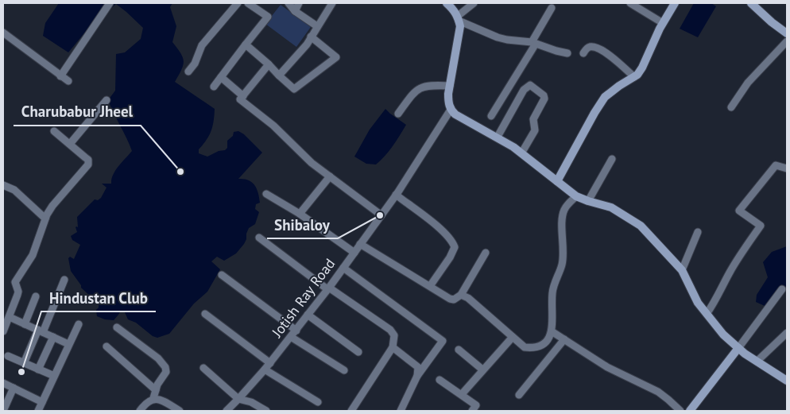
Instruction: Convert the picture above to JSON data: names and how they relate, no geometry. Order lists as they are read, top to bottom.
{
  "streets": {
    "street": ["Jotish Ray Road"]
  },
  "places": ["Charubabur Jheel", "Shibaloy", "Hindustan Club"]
}
